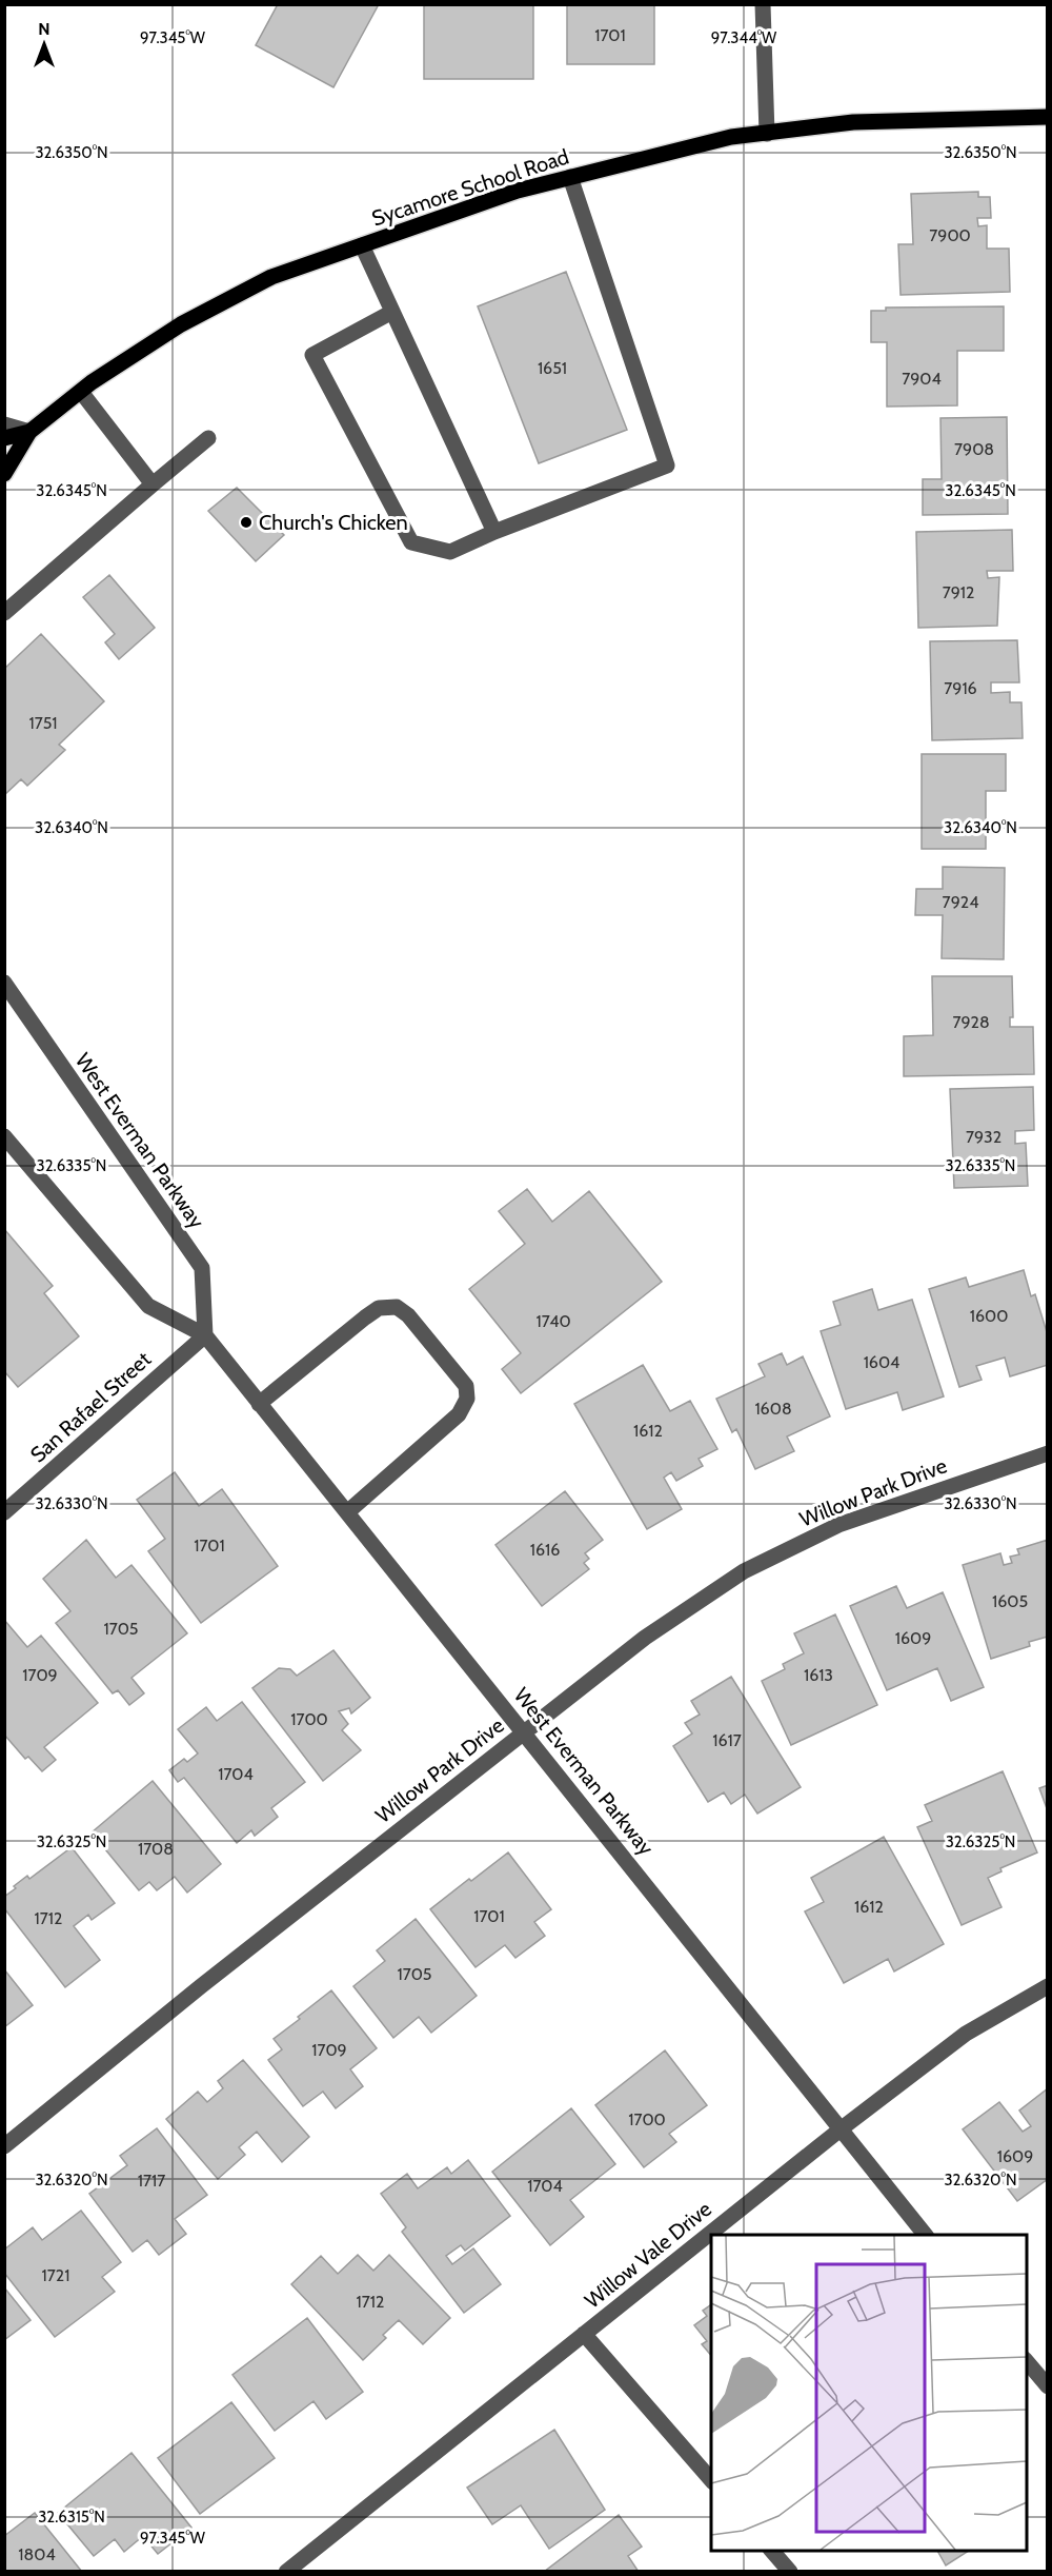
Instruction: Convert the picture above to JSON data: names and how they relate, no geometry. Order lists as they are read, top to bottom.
{
  "streets": {
    "main road": ["Sycamore School Road"],
    "street": [
      "West Everman Parkway",
      "San Rafael Street",
      "Willow Park Drive",
      "Willow Vale Drive"
    ]
  },
  "crossings": [
    ["West Everman Parkway", "San Rafael Street"],
    ["West Everman Parkway", "Willow Park Drive"],
    ["West Everman Parkway", "Willow Vale Drive"]
  ],
  "places": ["Church's Chicken"],
  "house_numbers": [
    "1701",
    "7900",
    "1651",
    "7904",
    "7908",
    "7912",
    "7916",
    "1751",
    "7924",
    "7928",
    "7932",
    "1600",
    "1740",
    "1604",
    "1608",
    "1612",
    "1701",
    "1616",
    "1605",
    "1705",
    "1609",
    "1709",
    "1613",
    "1700",
    "1617",
    "1704",
    "1708",
    "1612",
    "1701",
    "1712",
    "1705",
    "1709",
    "1700",
    "1609",
    "1717",
    "1704",
    "1721",
    "1712",
    "1804"
  ],
  "north": "top",
  "coordinates": [
    "97.345°W",
    "97.344°W",
    "32.6350°N",
    "32.6345°N",
    "32.6340°N",
    "32.6335°N",
    "32.6330°N",
    "32.6325°N",
    "32.6320°N",
    "32.6315°N"
  ]
}
